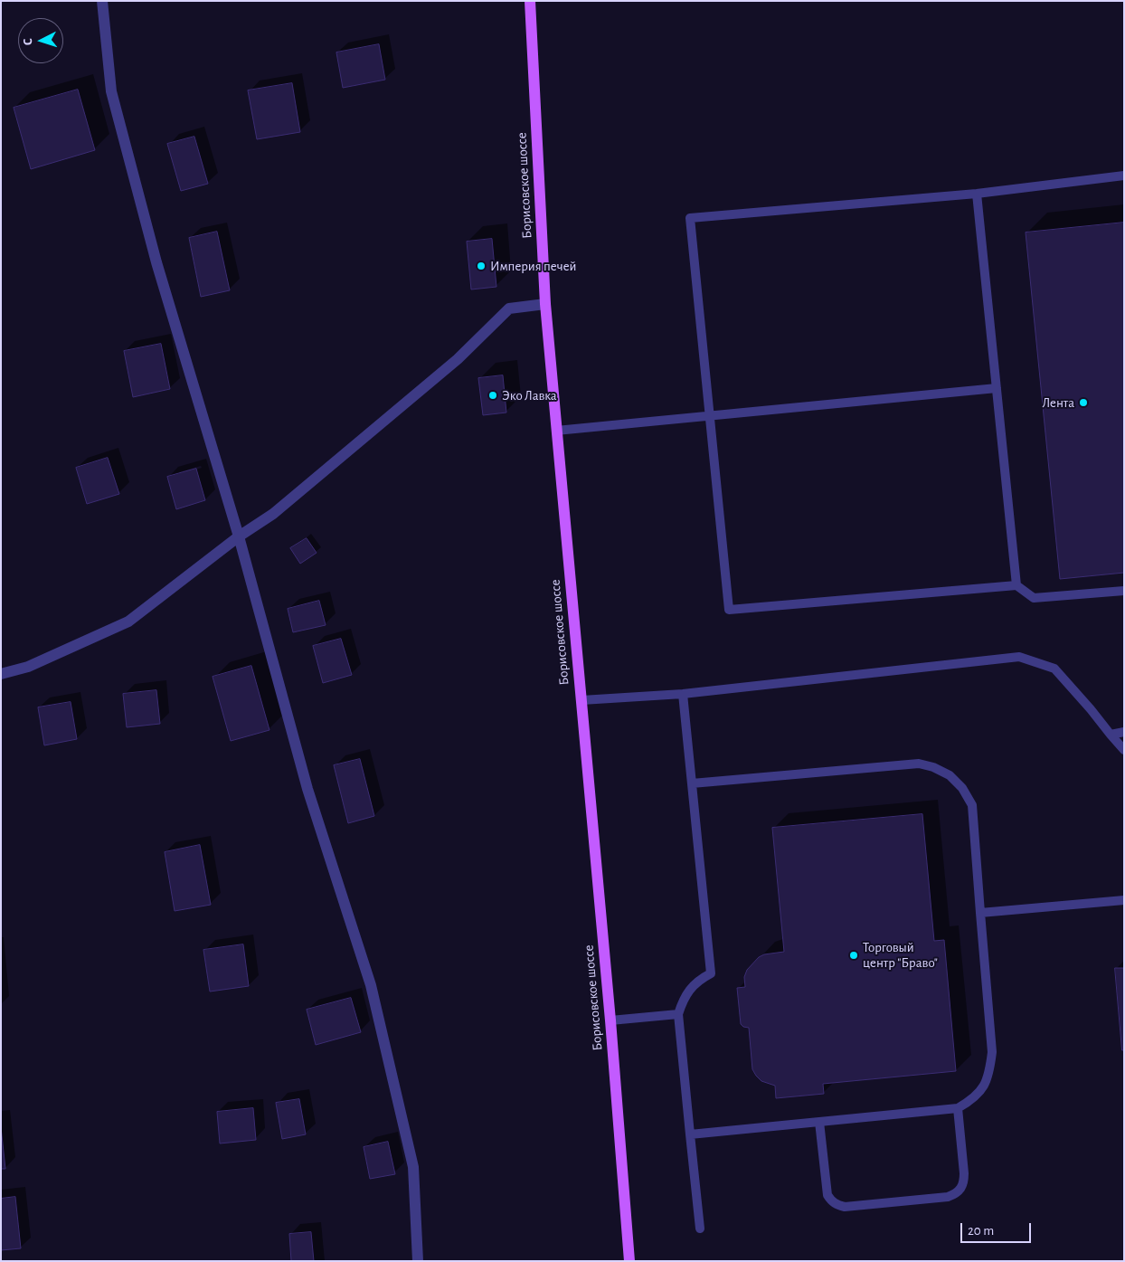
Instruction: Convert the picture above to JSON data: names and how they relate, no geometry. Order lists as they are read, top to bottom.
{
  "streets": {
    "main road": ["Борисовское шоссе"]
  },
  "places": [
    "Империя печей",
    "Эко Лавка",
    "Лента",
    "Торговый центр \"Браво\""
  ],
  "scale_bar": "20 m",
  "north": "left"
}
